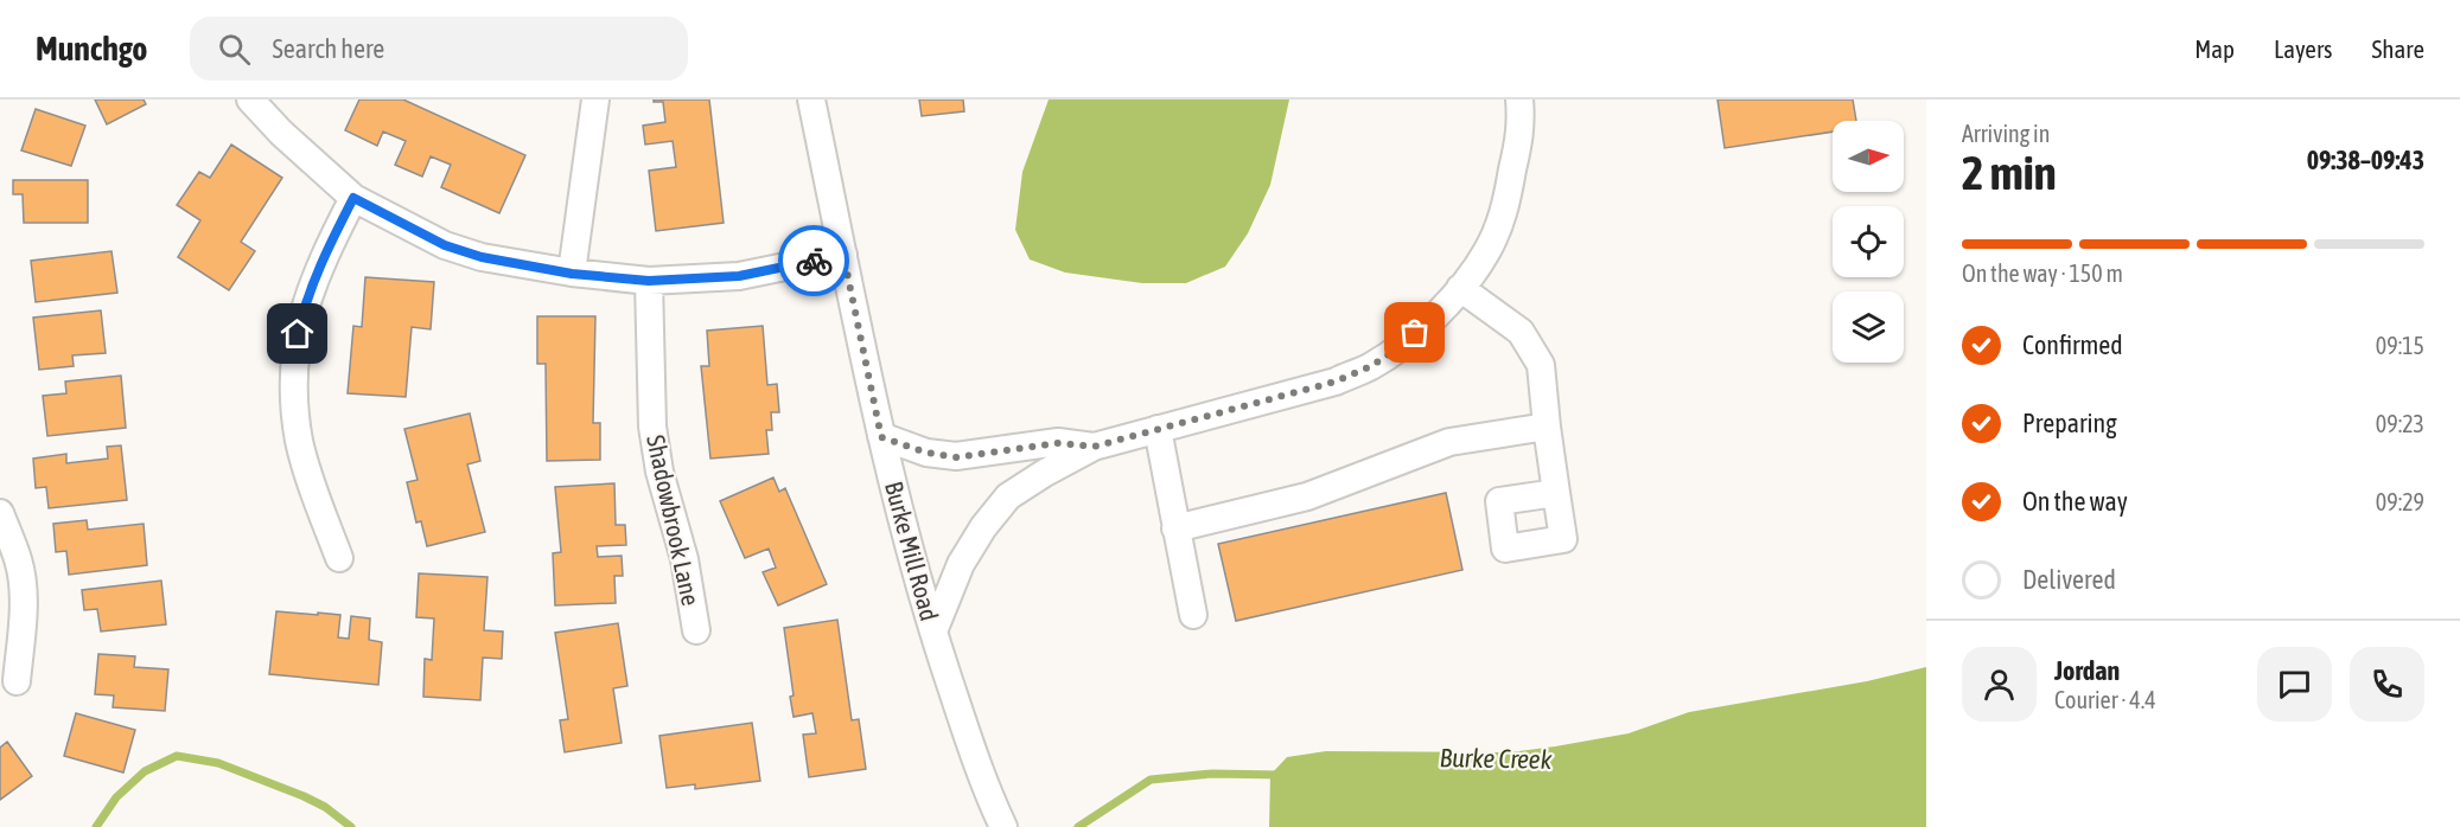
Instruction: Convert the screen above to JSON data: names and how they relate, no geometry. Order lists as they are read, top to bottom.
{
  "streets": {
    "street": ["Shadowbrook Lane", "Burke Mill Road"]
  },
  "water": ["Burke Creek"],
  "north": "right",
  "page": {
    "header": "Munchgo",
    "search": "Search here",
    "nav": ["Map", "Layers", "Share"],
    "heading": ["2 min", "Arriving in", "09:38–09:43"],
    "panel": ["Jordan", "Courier · 4.4"],
    "bar": "On the way · 150 m",
    "list": [
      ["Confirmed", "09:15"],
      ["Preparing", "09:23"],
      ["On the way", "09:29"],
      "Delivered"
    ]
  }
}
